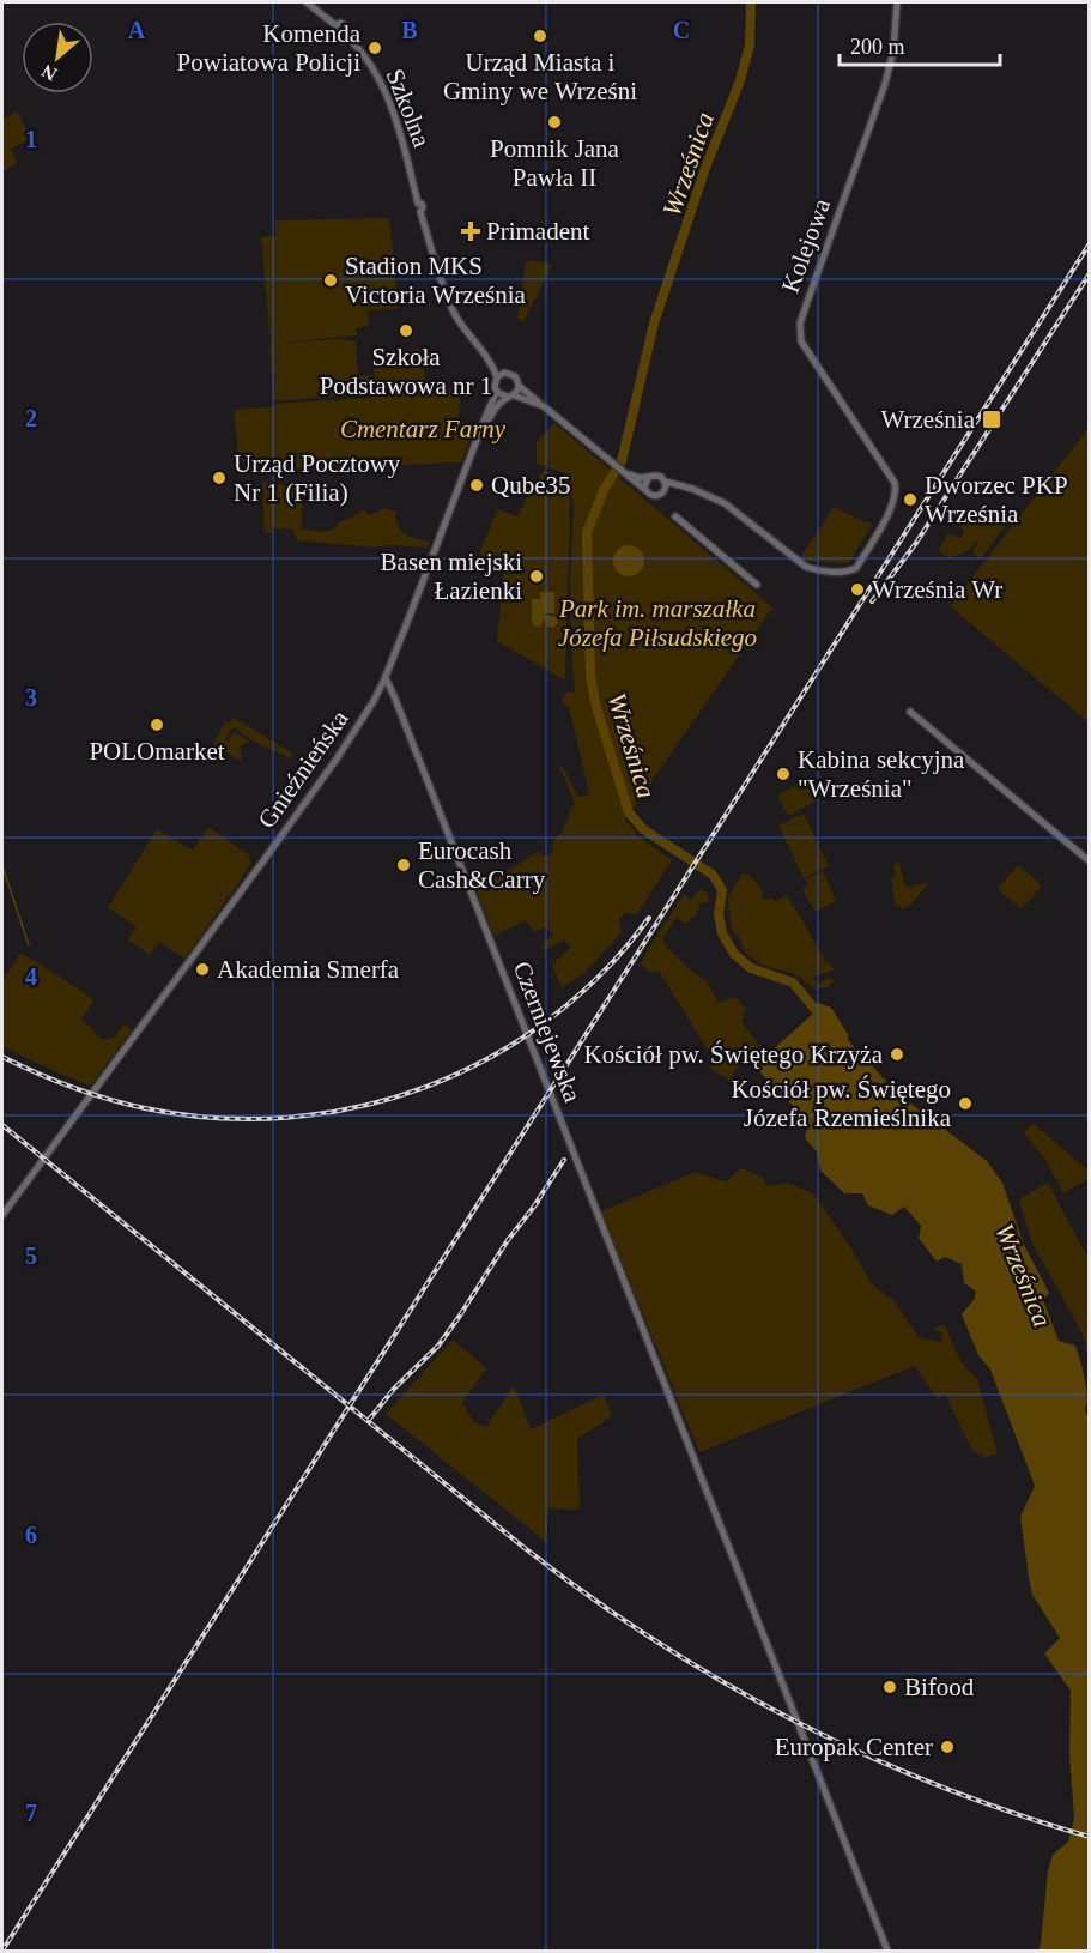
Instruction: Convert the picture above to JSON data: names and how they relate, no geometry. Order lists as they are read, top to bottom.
{
  "streets": {
    "street": [
      "Szkolna",
      "Kolejowa",
      "Gnieźnieńska",
      "Czerniejewska"
    ]
  },
  "crossings": [
    ["Szkolna", "Gnieźnieńska"],
    ["Gnieźnieńska", "Czerniejewska"]
  ],
  "water": ["Wrześnica"],
  "parks": ["Cmentarz Farny", "Park im. marszałka Józefa Piłsudskiego"],
  "places": {
    "other": [
      "Urząd Miasta i Gminy we Wrześni",
      "Komenda Powiatowa Policji",
      "Pomnik Jana Pawła II",
      "Stadion MKS Victoria Września",
      "Szkoła Podstawowa nr 1",
      "Urząd Pocztowy Nr 1 (Filia)",
      "Qube35",
      "Dworzec PKP Września",
      "Basen miejski Łazienki",
      "Września Wr",
      "POLOmarket",
      "Kabina sekcyjna \"Września\"",
      "Eurocash Cash&Carry",
      "Akademia Smerfa",
      "Kościół pw. Świętego Krzyża",
      "Kościół pw. Świętego Józefa Rzemieślnika",
      "Bifood",
      "Europak Center"
    ],
    "health": ["Primadent"],
    "transit": ["Września"]
  },
  "scale_bar": "200 m",
  "north": "bottom left",
  "grid": {
    "columns": ["A", "B", "C"],
    "rows": [
      "1",
      "2",
      "3",
      "4",
      "5",
      "6",
      "7"
    ]
  }
}
